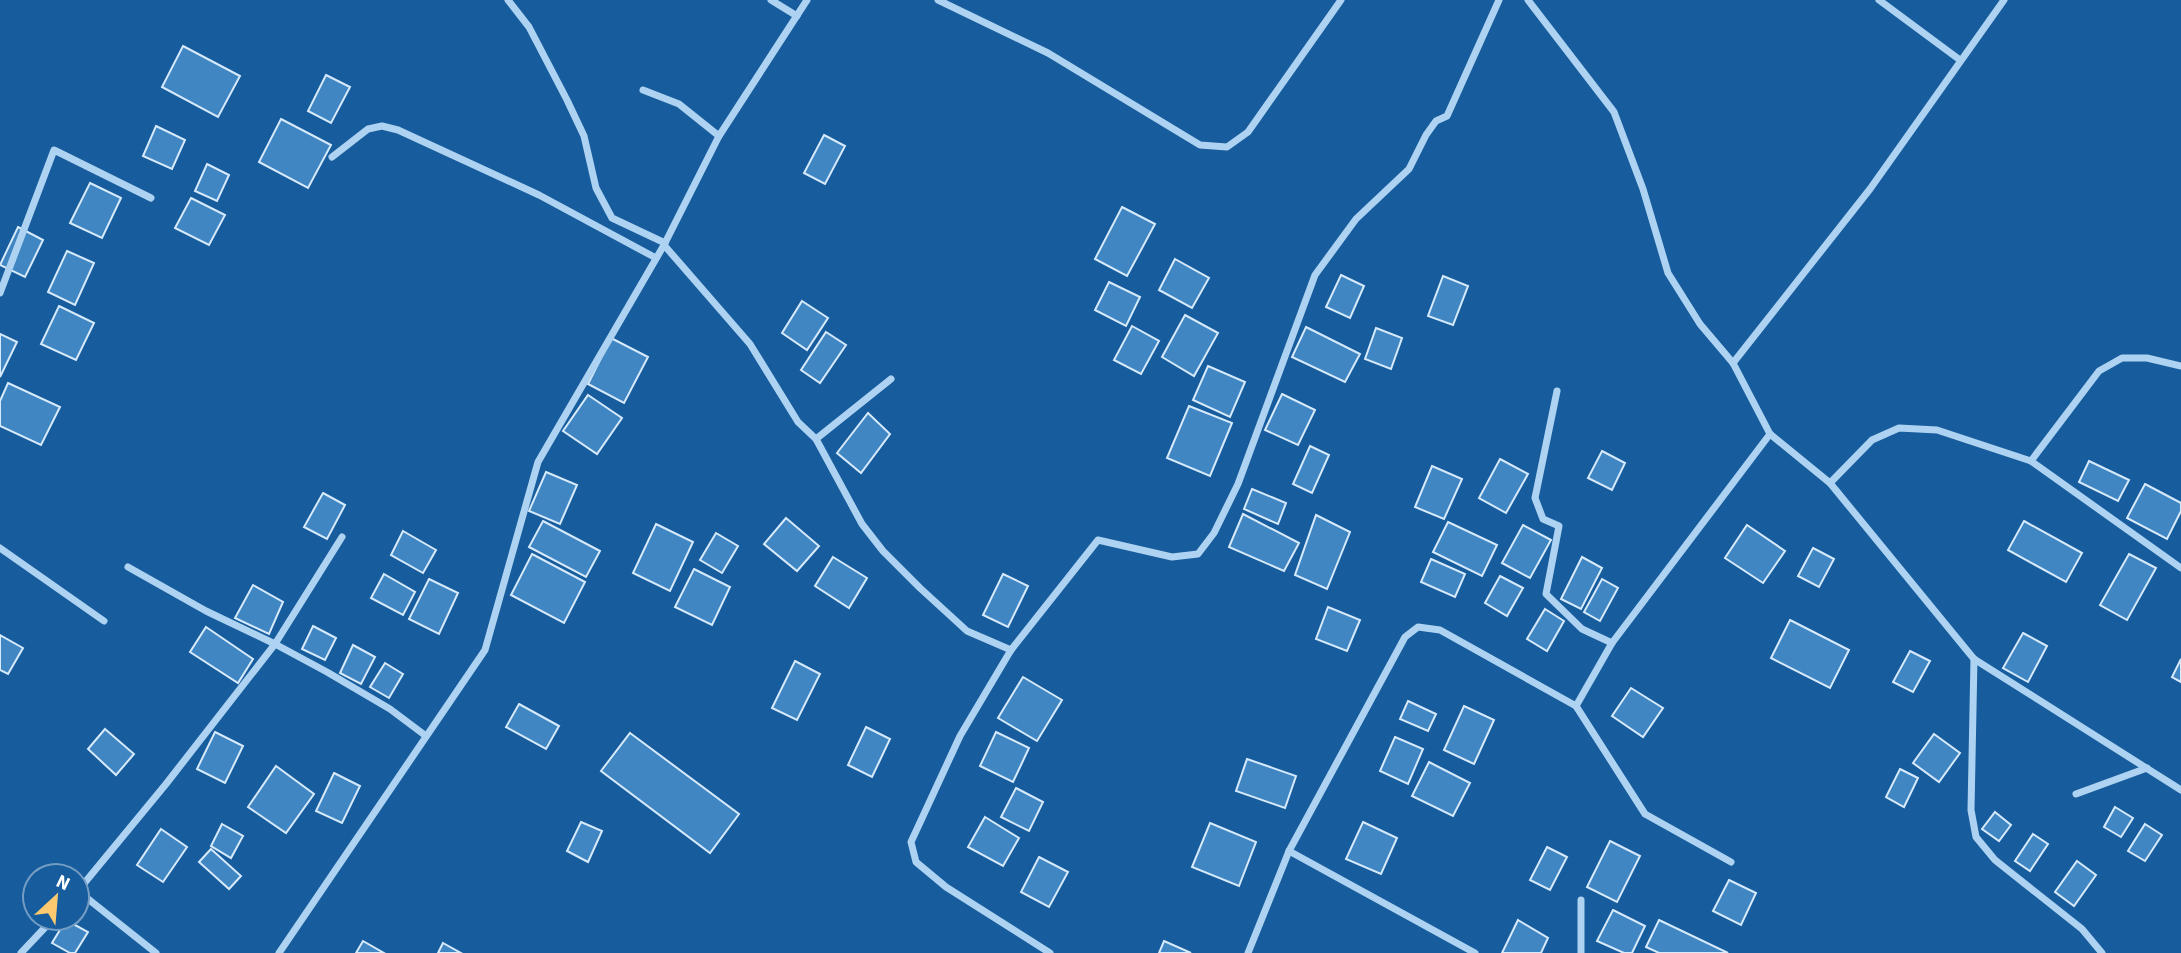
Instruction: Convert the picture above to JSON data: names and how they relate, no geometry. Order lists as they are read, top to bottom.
{
  "north": "top right"
}
